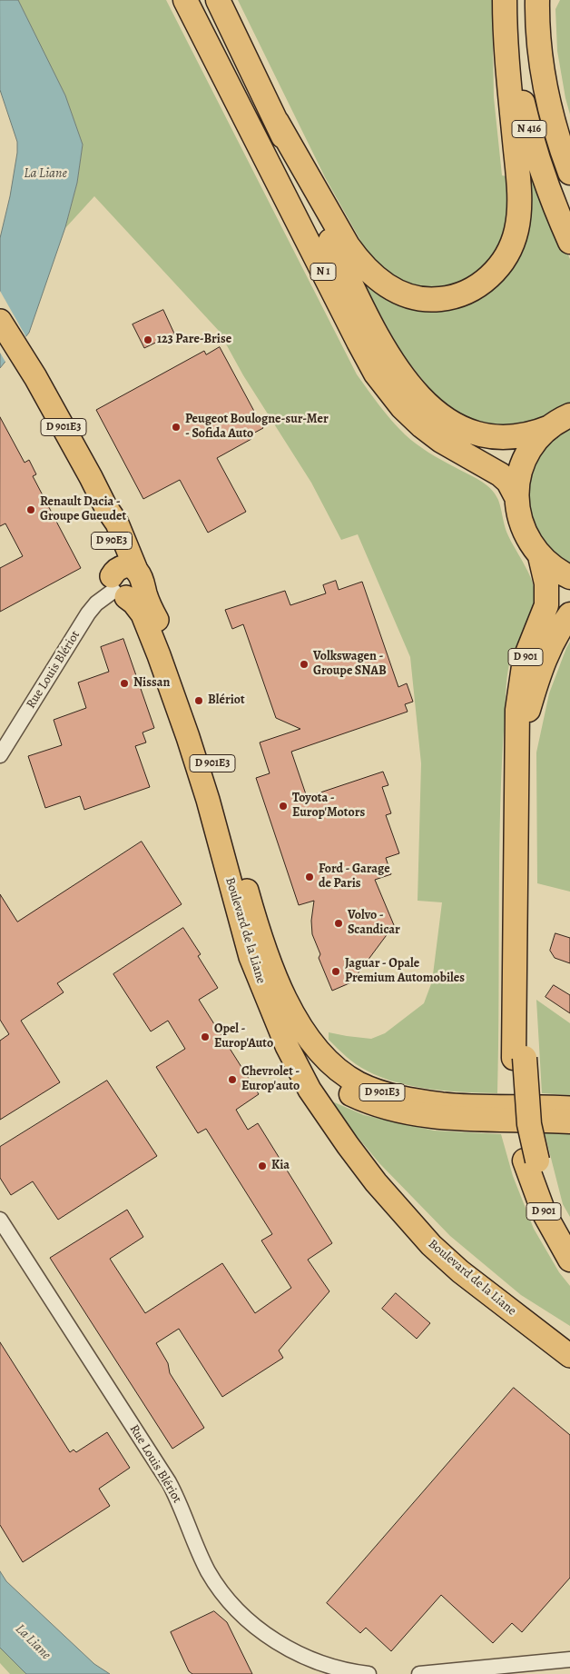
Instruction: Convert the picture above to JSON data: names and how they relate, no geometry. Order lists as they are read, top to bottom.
{
  "streets": {
    "highway": [
      "N 416",
      "N 1",
      "D 901E3",
      "D 901"
    ],
    "main road": ["D 90E3", "Boulevard de la Liane"],
    "street": ["Rue Louis Blériot"]
  },
  "crossings": [
    ["D 901E3", "Boulevard de la Liane"],
    ["Rue Louis Blériot", "Boulevard de la Liane"]
  ],
  "water": ["La Liane"],
  "places": [
    "123 Pare-Brise",
    "Peugeot Boulogne-sur-Mer - Sofida Auto",
    "Renault Dacia - Groupe Gueudet",
    "Volkswagen - Groupe SNAB",
    "Nissan",
    "Blériot",
    "Toyota - Europ'Motors",
    "Ford - Garage de Paris",
    "Volvo - Scandicar",
    "Jaguar - Opale Premium Automobiles",
    "Opel - Europ'Auto",
    "Chevrolet - Europ'auto",
    "Kia"
  ]
}
